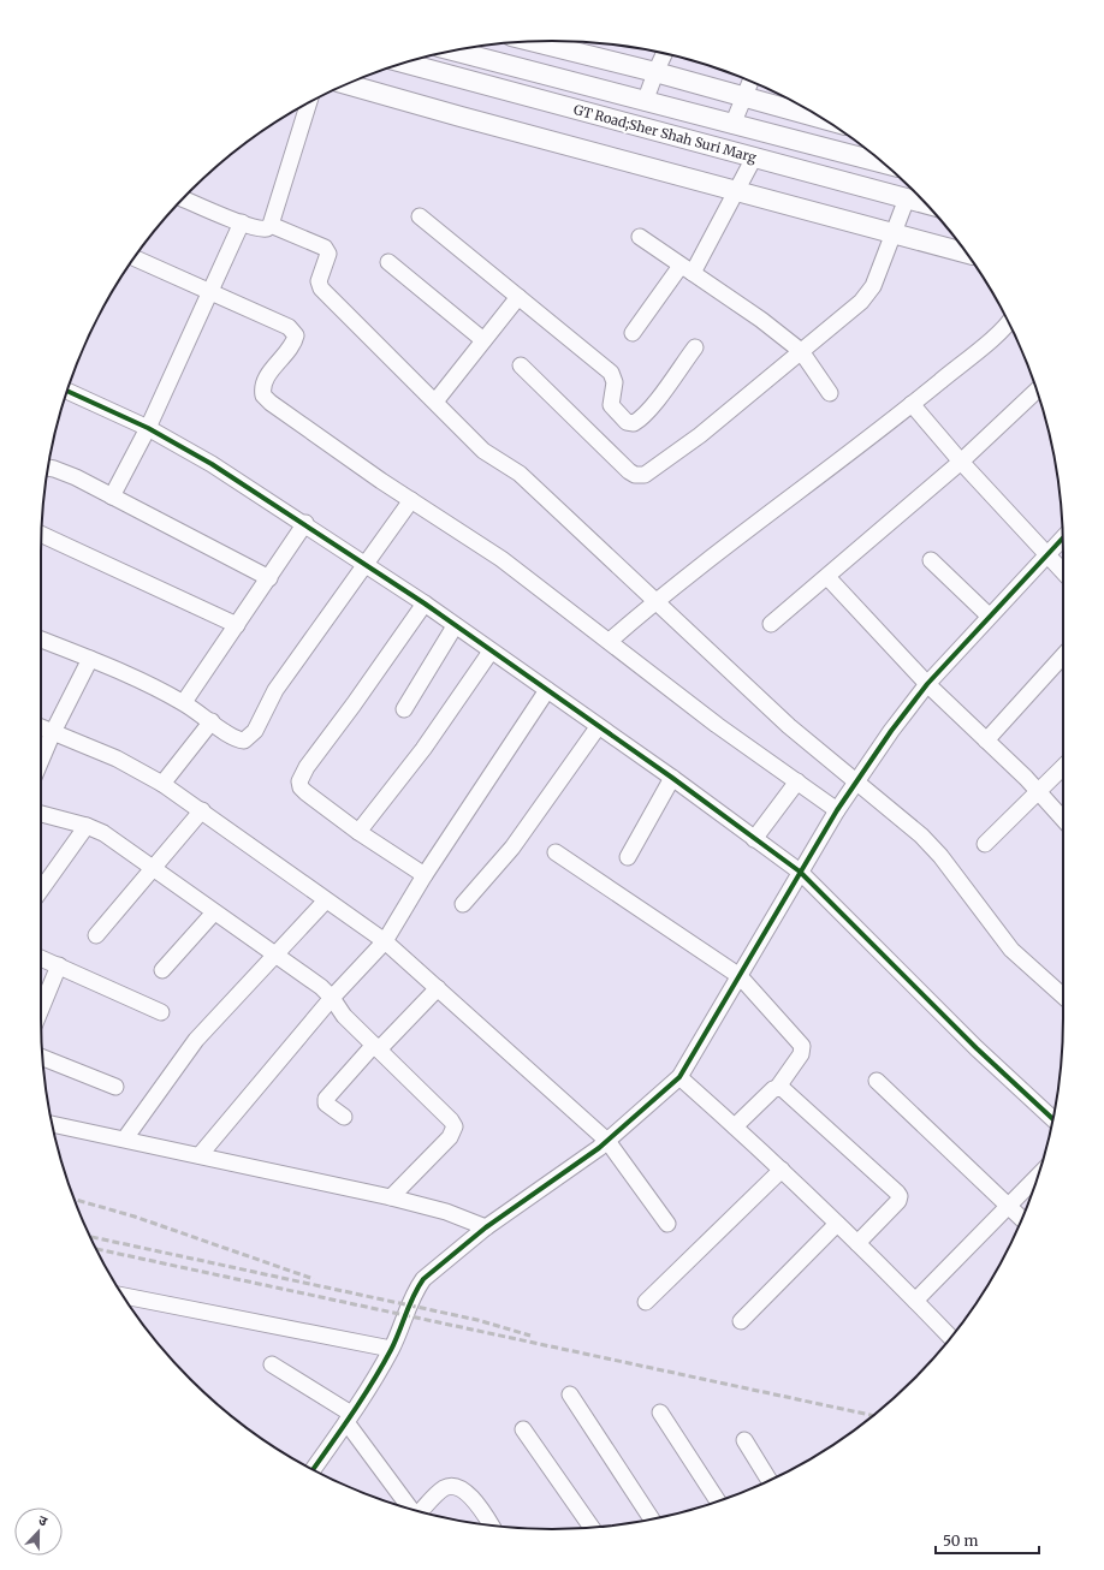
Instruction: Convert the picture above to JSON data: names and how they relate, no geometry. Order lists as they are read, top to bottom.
{
  "streets": {
    "main road": ["GT Road;Sher Shah Suri Marg"]
  },
  "scale_bar": "50 m",
  "north": "top"
}
